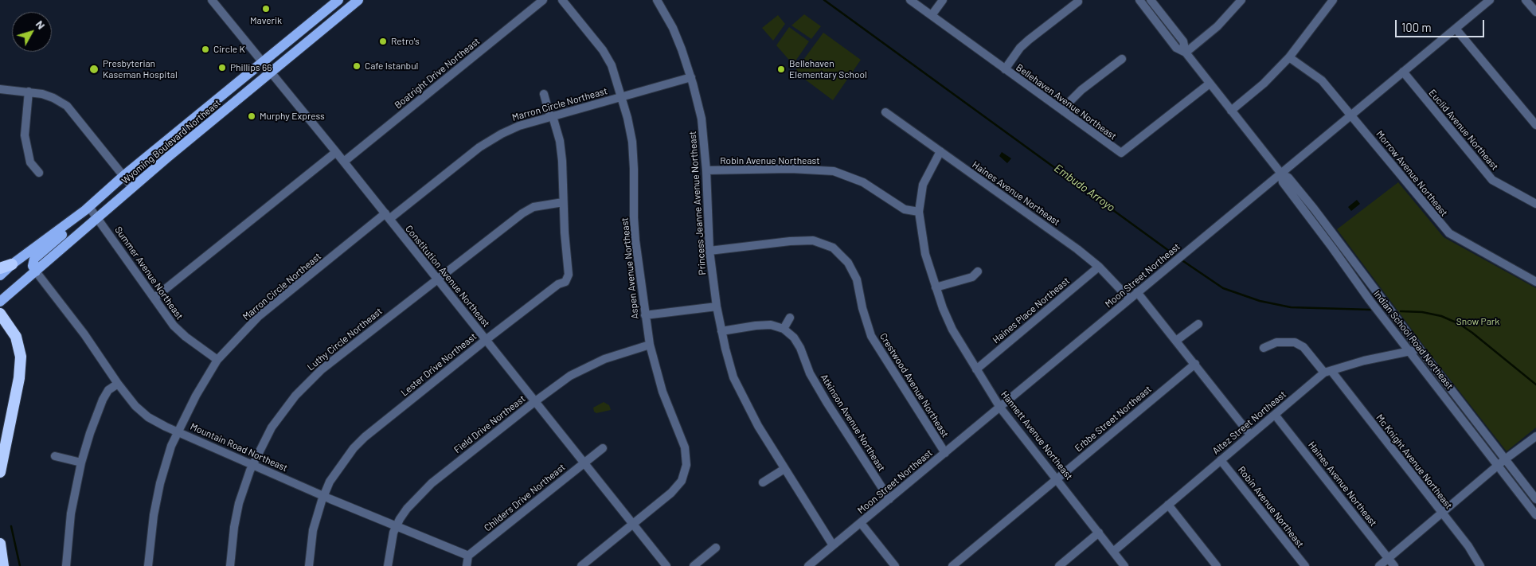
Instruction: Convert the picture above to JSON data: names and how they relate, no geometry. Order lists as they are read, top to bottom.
{
  "streets": {
    "main road": ["Wyoming Boulevard Northeast"],
    "street": [
      "Boatright Drive Northeast",
      "Bellehaven Avenue Northeast",
      "Marron Circle Northeast",
      "Euclid Avenue Northeast",
      "Robin Avenue Northeast",
      "Morrow Avenue Northeast",
      "Haines Avenue Northeast",
      "Princess Jeanne Avenue Northeast",
      "Aspen Avenue Northeast",
      "Summer Avenue Northeast",
      "Moon Street Northeast",
      "Constitution Avenue Northeast",
      "Haines Place Northeast",
      "Luthy Circle Northeast",
      "Indian School Road Northeast",
      "Lester Drive Northeast",
      "Crestwood Avenue Northeast",
      "Erbbe Street Northeast",
      "Atkinson Avenue Northeast",
      "Altez Street Northeast",
      "Field Drive Northeast",
      "Hannett Avenue Northeast",
      "Mountain Road Northeast",
      "Mc Knight Avenue Northeast",
      "Childers Drive Northeast"
    ]
  },
  "crossings": [
    ["Boatright Drive Northeast", "Constitution Avenue Northeast"],
    ["Bellehaven Avenue Northeast", "Indian School Road Northeast"],
    ["Marron Circle Northeast", "Princess Jeanne Avenue Northeast"],
    ["Marron Circle Northeast", "Aspen Avenue Northeast"],
    ["Marron Circle Northeast", "Summer Avenue Northeast"],
    ["Marron Circle Northeast", "Constitution Avenue Northeast"],
    ["Marron Circle Northeast", "Lester Drive Northeast"],
    ["Marron Circle Northeast", "Mountain Road Northeast"],
    ["Euclid Avenue Northeast", "Moon Street Northeast"],
    ["Wyoming Boulevard Northeast", "Summer Avenue Northeast"],
    ["Wyoming Boulevard Northeast", "Constitution Avenue Northeast"],
    ["Wyoming Boulevard Northeast", "Mountain Road Northeast"],
    ["Robin Avenue Northeast", "Princess Jeanne Avenue Northeast"],
    ["Robin Avenue Northeast", "Altez Street Northeast"],
    ["Robin Avenue Northeast", "Hannett Avenue Northeast"],
    ["Morrow Avenue Northeast", "Moon Street Northeast"],
    ["Haines Avenue Northeast", "Moon Street Northeast"],
    ["Haines Avenue Northeast", "Haines Place Northeast"],
    ["Haines Avenue Northeast", "Altez Street Northeast"],
    ["Haines Avenue Northeast", "Hannett Avenue Northeast"],
    ["Princess Jeanne Avenue Northeast", "Moon Street Northeast"],
    ["Princess Jeanne Avenue Northeast", "Crestwood Avenue Northeast"],
    ["Aspen Avenue Northeast", "Constitution Avenue Northeast"],
    ["Aspen Avenue Northeast", "Field Drive Northeast"],
    ["Moon Street Northeast", "Indian School Road Northeast"],
    ["Moon Street Northeast", "Crestwood Avenue Northeast"],
    ["Moon Street Northeast", "Atkinson Avenue Northeast"],
    ["Moon Street Northeast", "Hannett Avenue Northeast"],
    ["Constitution Avenue Northeast", "Luthy Circle Northeast"],
    ["Constitution Avenue Northeast", "Lester Drive Northeast"],
    ["Constitution Avenue Northeast", "Field Drive Northeast"],
    ["Constitution Avenue Northeast", "Childers Drive Northeast"],
    ["Haines Place Northeast", "Hannett Avenue Northeast"],
    ["Luthy Circle Northeast", "Lester Drive Northeast"],
    ["Luthy Circle Northeast", "Mountain Road Northeast"],
    ["Indian School Road Northeast", "Altez Street Northeast"],
    ["Lester Drive Northeast", "Mountain Road Northeast"],
    ["Erbbe Street Northeast", "Hannett Avenue Northeast"],
    ["Altez Street Northeast", "Hannett Avenue Northeast"],
    ["Altez Street Northeast", "Mc Knight Avenue Northeast"],
    ["Field Drive Northeast", "Mountain Road Northeast"],
    ["Mountain Road Northeast", "Childers Drive Northeast"]
  ],
  "water": ["Embudo Arroyo"],
  "parks": ["Snow Park"],
  "places": [
    "Maverik",
    "Retro's",
    "Circle K",
    "Cafe Istanbul",
    "Phillips 66",
    "Presbyterian Kaseman Hospital",
    "Bellehaven Elementary School",
    "Murphy Express"
  ],
  "scale_bar": "100 m",
  "north": "top right"
}
